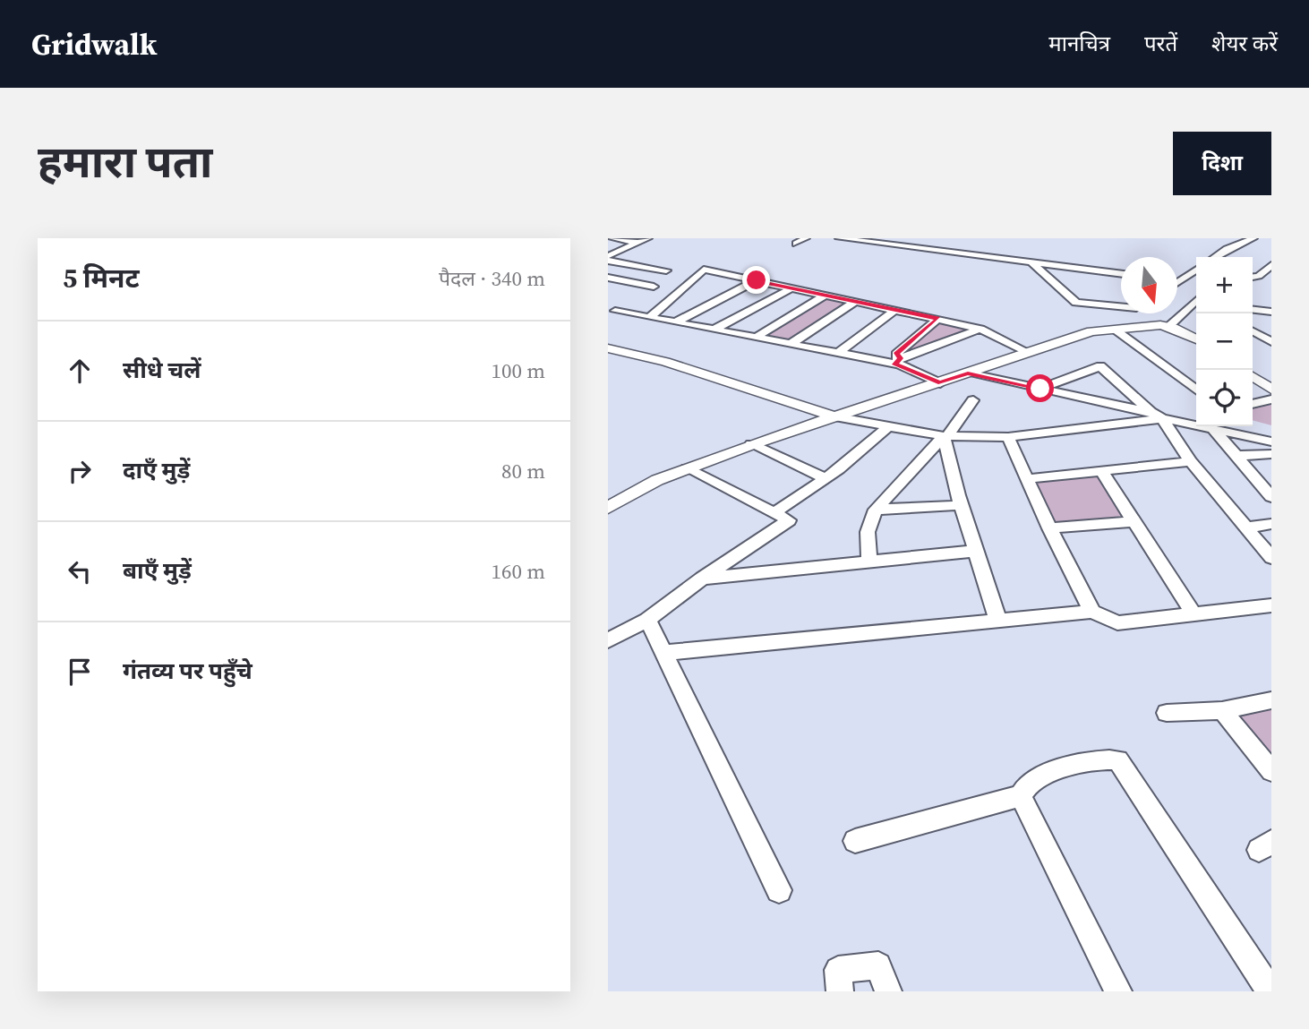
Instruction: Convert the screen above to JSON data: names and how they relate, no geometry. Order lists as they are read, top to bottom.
{
  "north": "bottom",
  "page": {
    "header": "Gridwalk",
    "nav": ["मानचित्र", "परतें", "शेयर करें"],
    "title": "हमारा पता",
    "buttons": "दिशा",
    "heading": ["5 मिनट", "पैदल · 340 m"],
    "map_buttons": ["+", "−"],
    "list": [
      ["सीधे चलें", "100 m"],
      ["दाएँ मुड़ें", "80 m"],
      ["बाएँ मुड़ें", "160 m"],
      "गंतव्य पर पहुँचे"
    ]
  }
}
